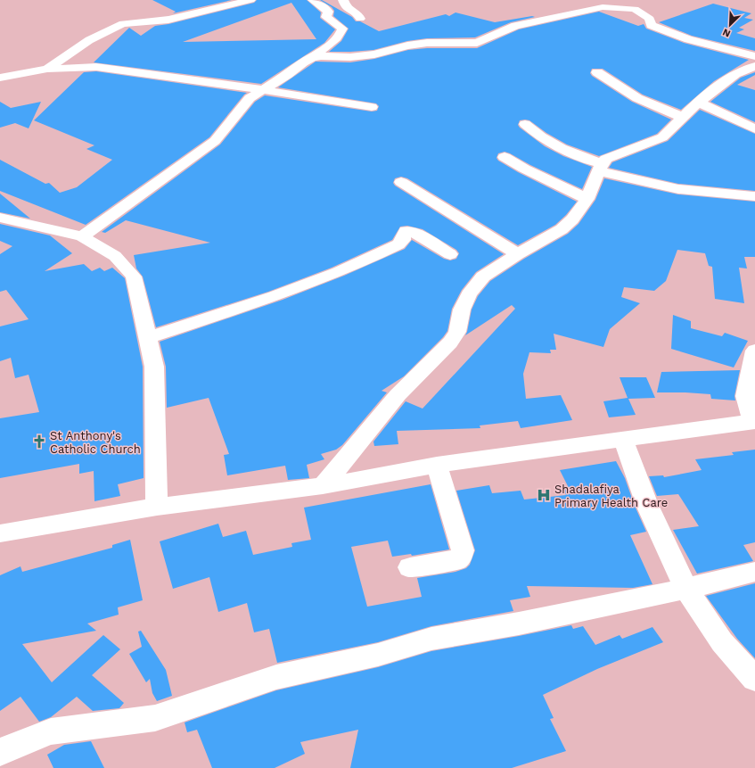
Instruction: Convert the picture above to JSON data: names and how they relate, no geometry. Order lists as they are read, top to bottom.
{
  "places": {
    "church": ["St Anthony's Catholic Church"],
    "hospital": ["Shadalafiya Primary Health Care"]
  },
  "north": "bottom left"
}
